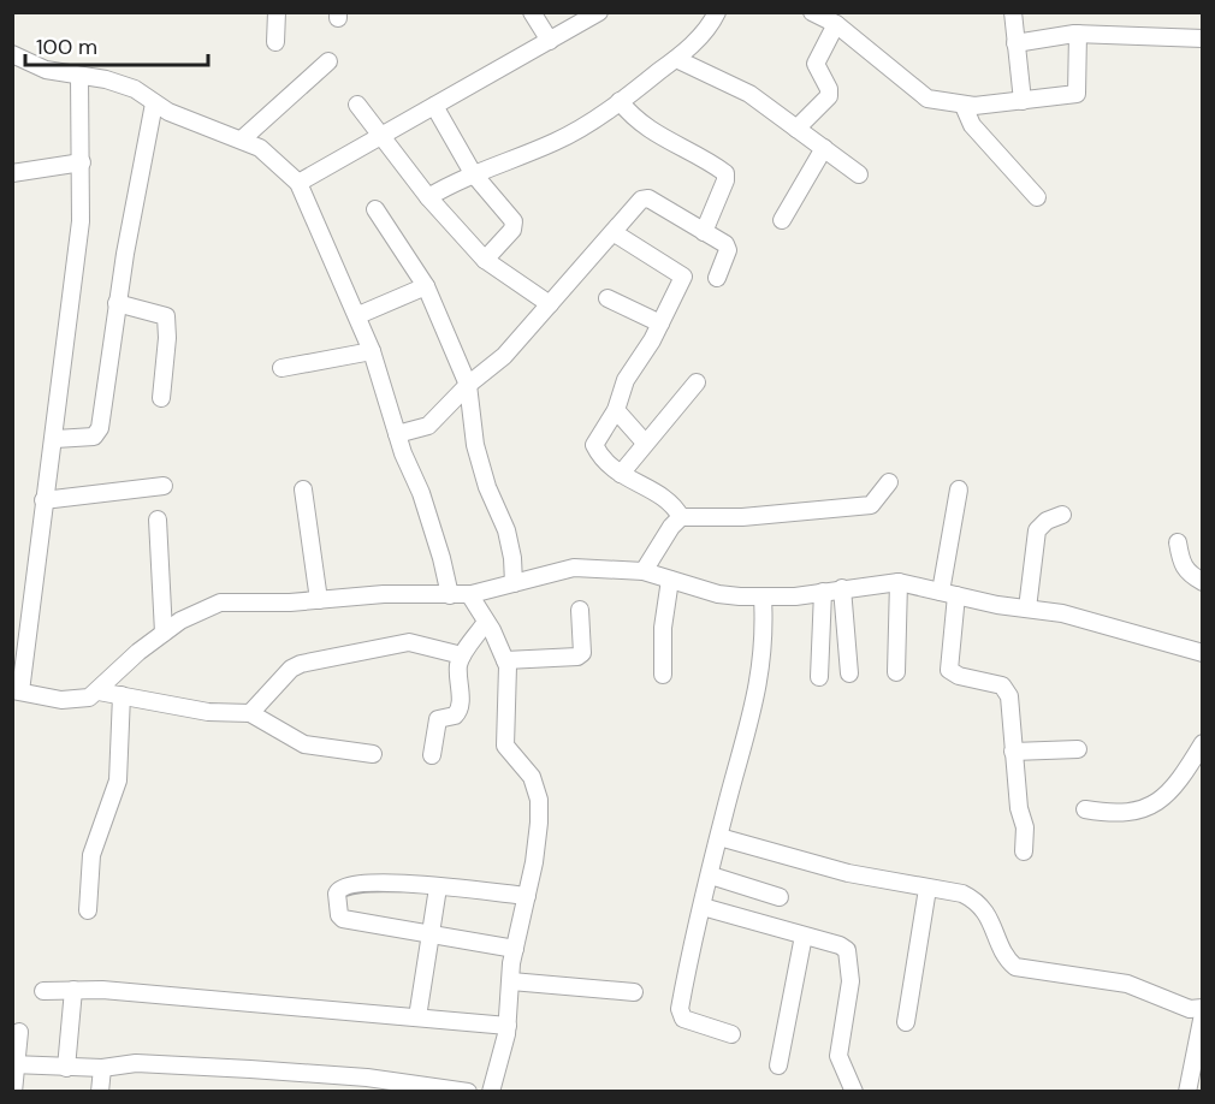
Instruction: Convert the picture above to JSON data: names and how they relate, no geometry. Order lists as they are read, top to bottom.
{
  "scale_bar": "100 m"
}
